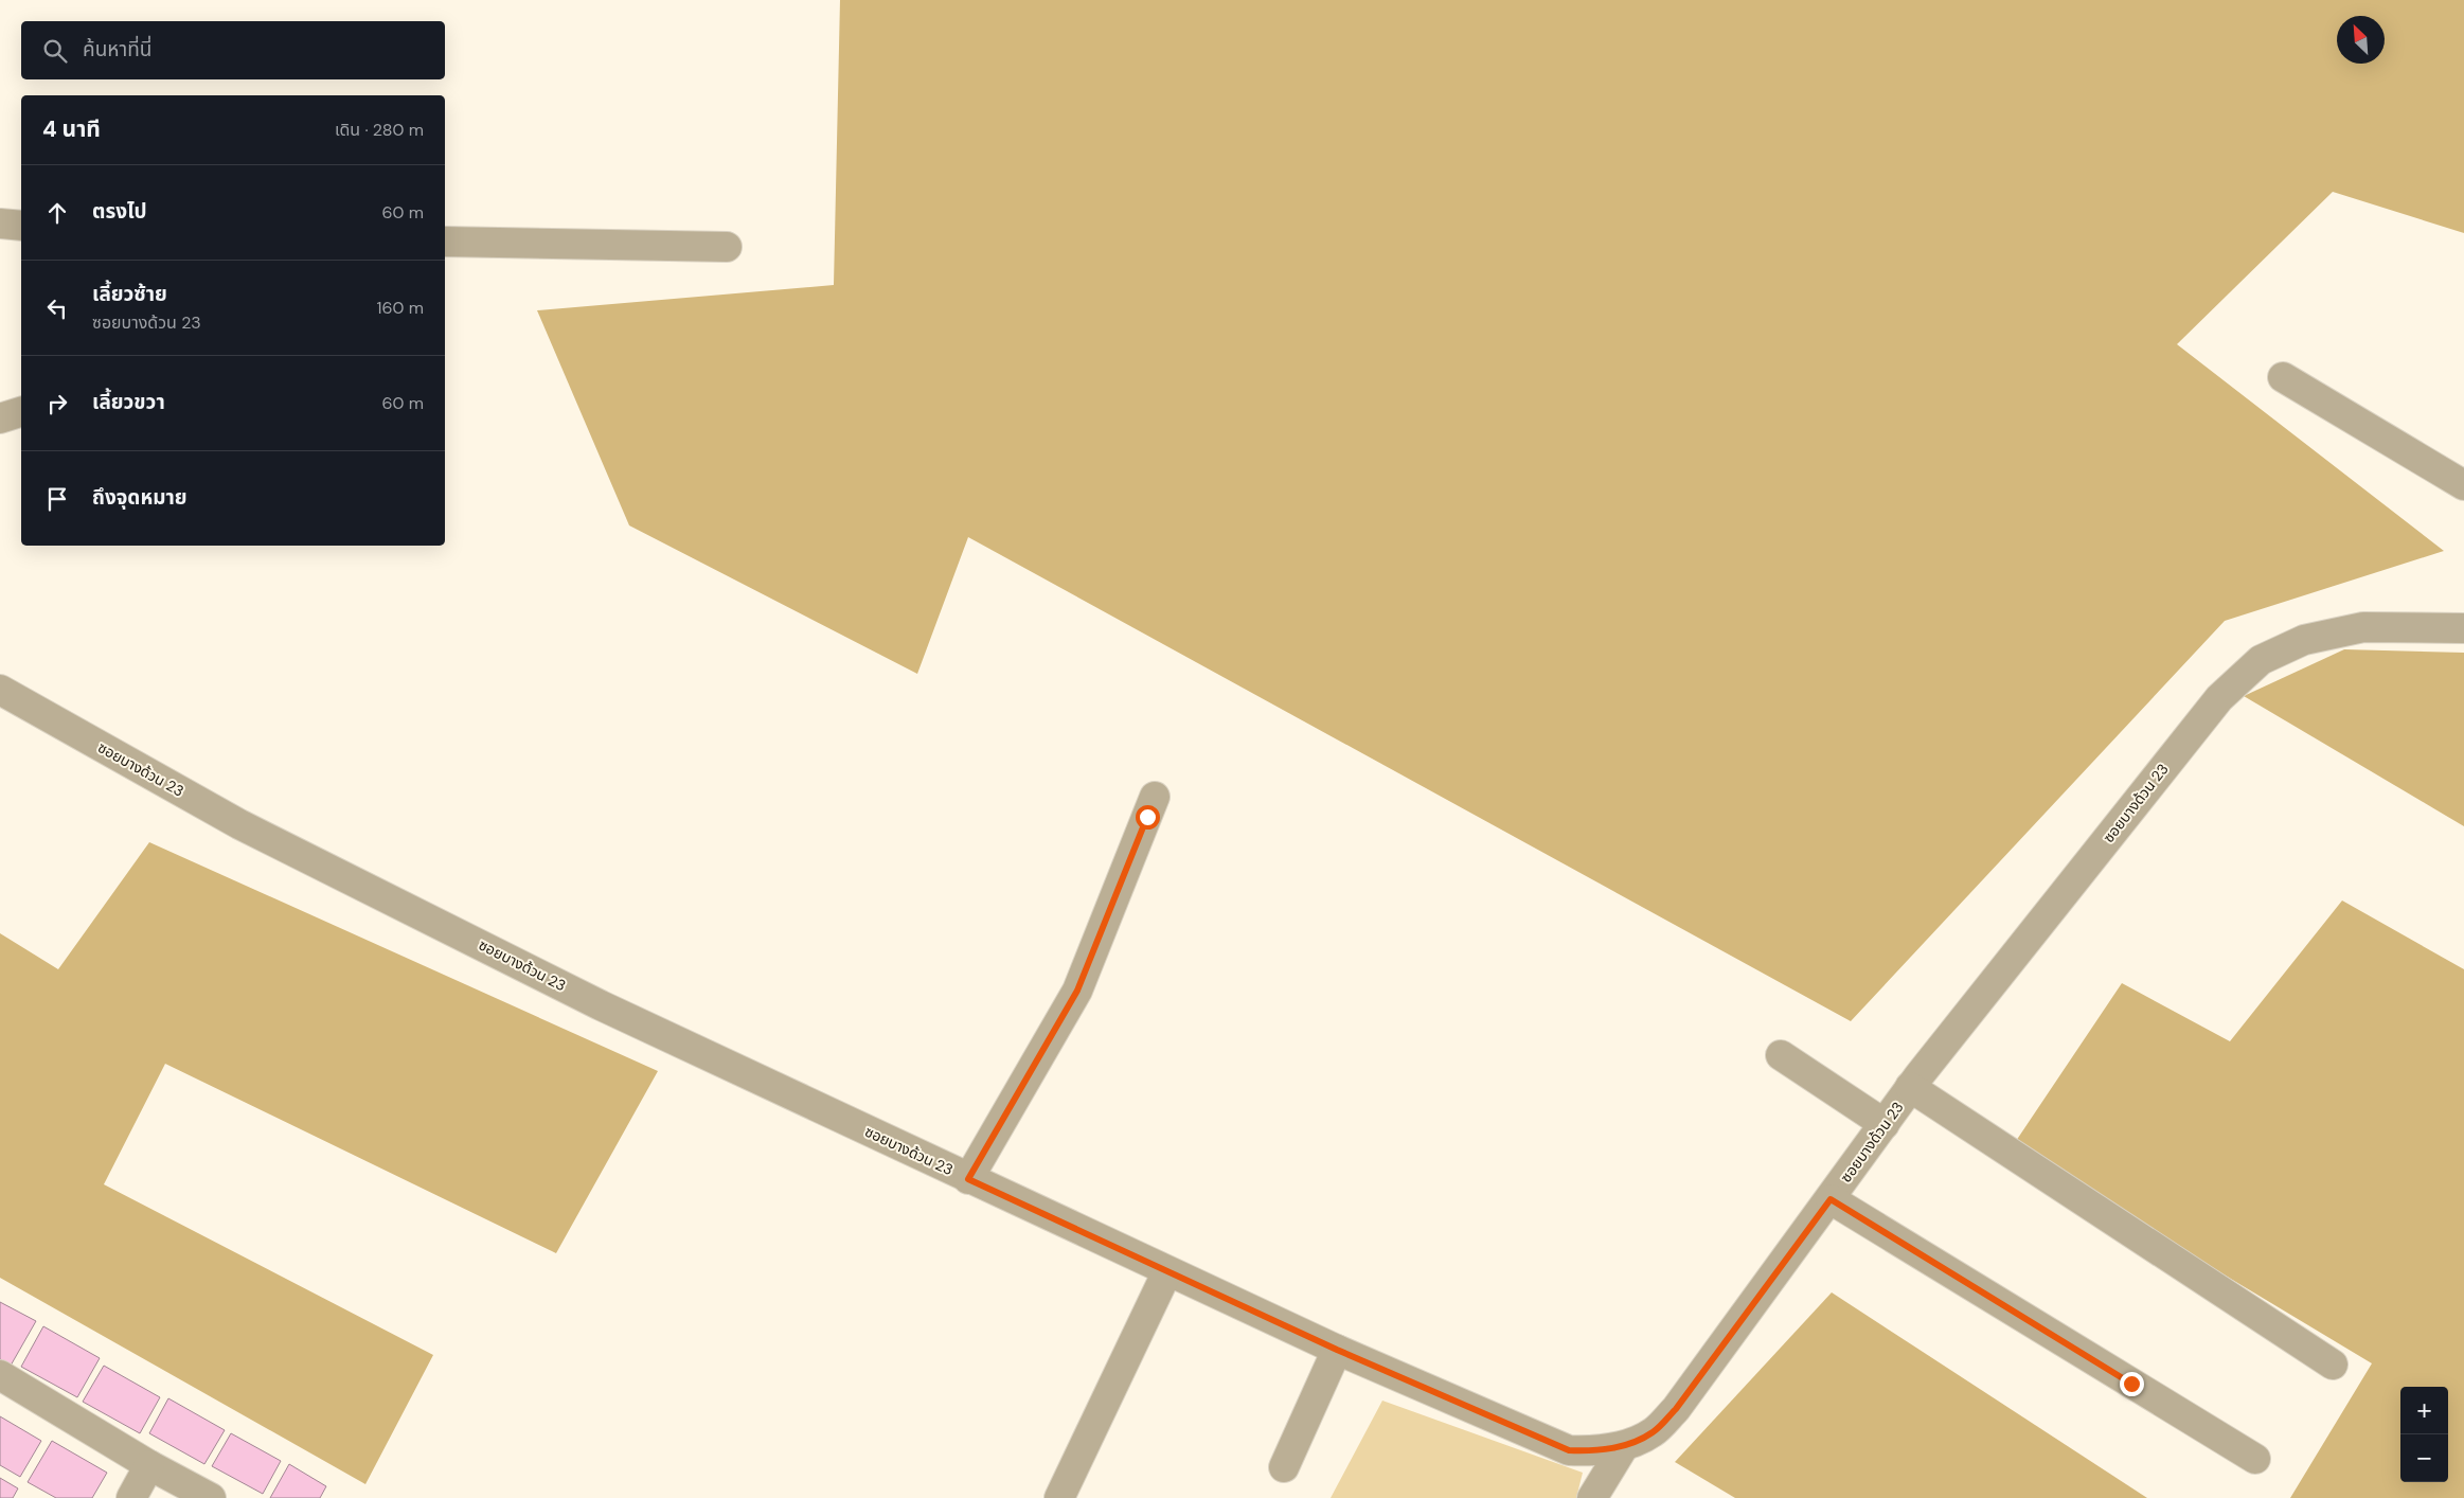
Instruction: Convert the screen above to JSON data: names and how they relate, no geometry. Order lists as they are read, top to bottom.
{
  "streets": {
    "street": ["ซอยบางด้วน 23"]
  },
  "north": "top left",
  "page": {
    "search": "ค้นหาที่นี่",
    "heading": ["4 นาที", "เดิน · 280 m"],
    "list": [
      ["ตรงไป", "60 m"],
      ["เลี้ยวซ้าย", "ซอยบางด้วน 23", "160 m"],
      ["เลี้ยวขวา", "60 m"],
      "ถึงจุดหมาย"
    ],
    "map_buttons": ["+", "−"]
  }
}
